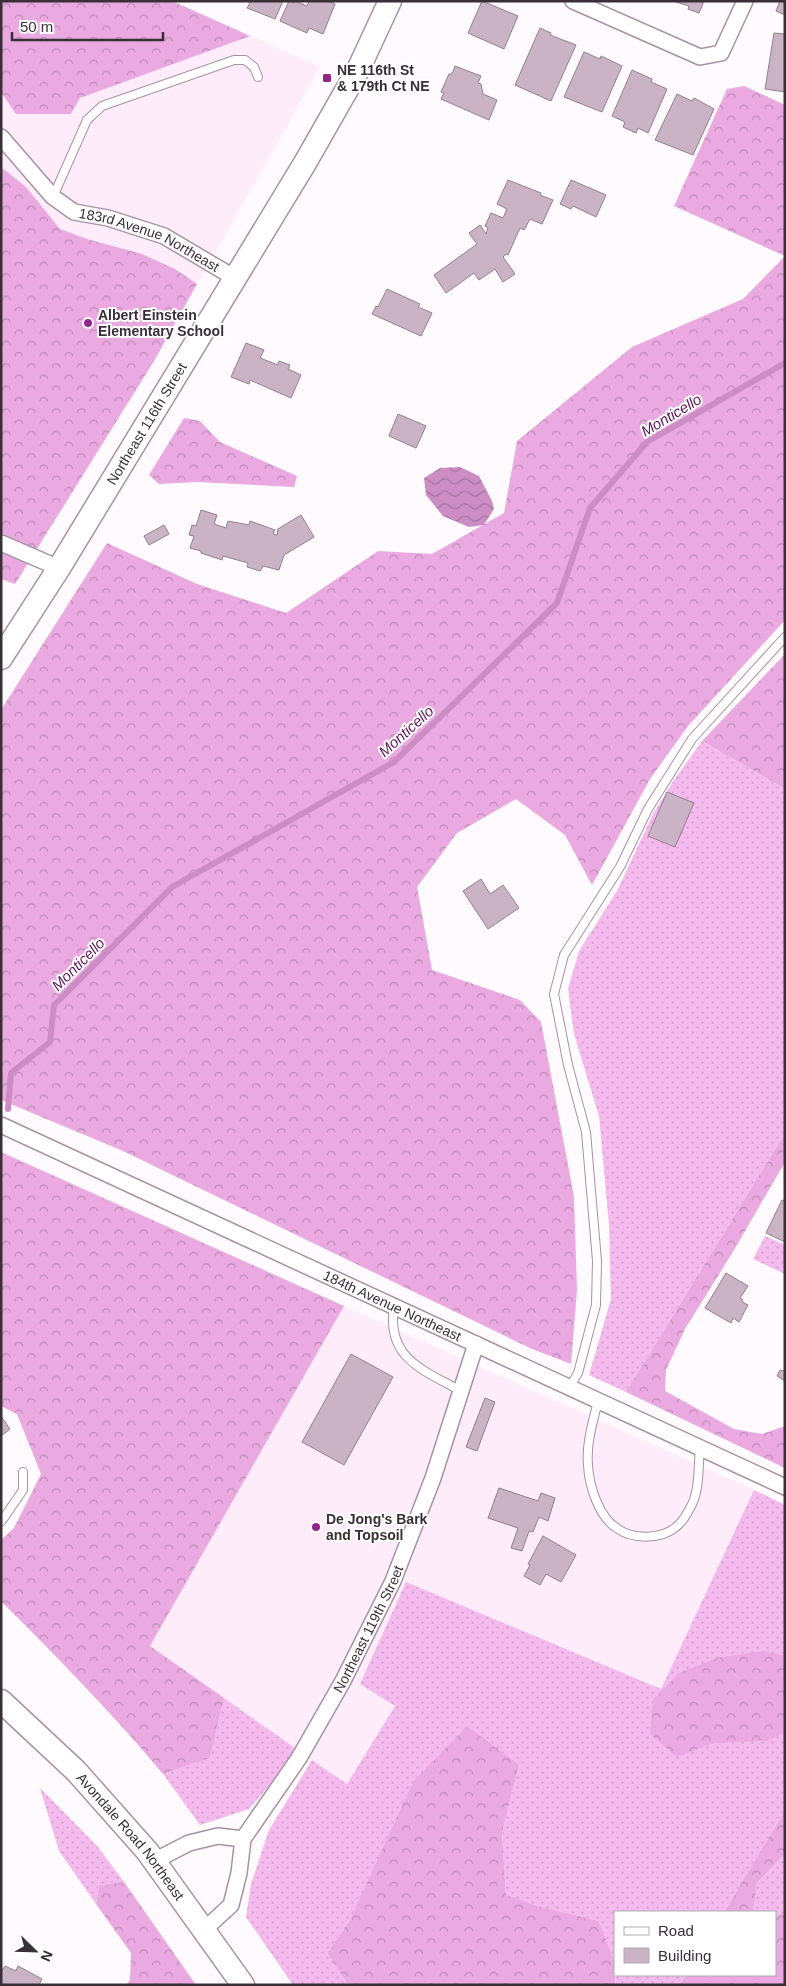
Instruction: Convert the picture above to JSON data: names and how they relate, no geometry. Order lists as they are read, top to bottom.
{
  "streets": {
    "street": [
      "183rd Avenue Northeast",
      "Northeast 116th Street",
      "184th Avenue Northeast",
      "Northeast 119th Street",
      "Avondale Road Northeast"
    ]
  },
  "crossings": [
    ["183rd Avenue Northeast", "Northeast 116th Street"],
    ["184th Avenue Northeast", "Northeast 119th Street"],
    ["Northeast 119th Street", "Avondale Road Northeast"]
  ],
  "water": ["Monticello"],
  "places": {
    "transit": ["NE 116th St & 179th Ct NE"],
    "other": ["Albert Einstein Elementary School", "De Jong's Bark and Topsoil"]
  },
  "legend": ["Road", "Building"],
  "scale_bar": "50 m",
  "north": "bottom right"
}
